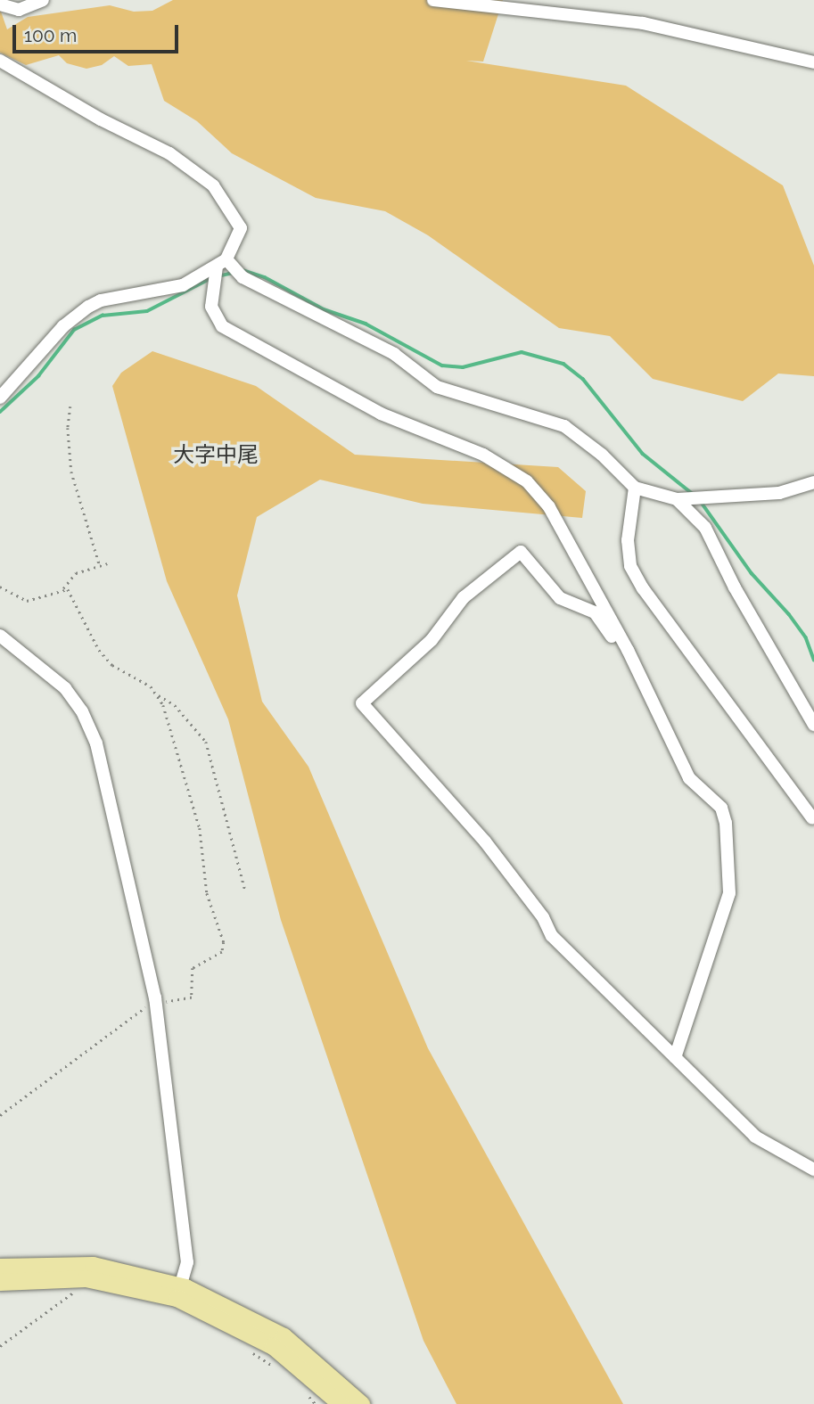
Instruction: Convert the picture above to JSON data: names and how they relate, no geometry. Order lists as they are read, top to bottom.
{
  "districts": ["大字中尾"],
  "scale_bar": "100 m"
}
